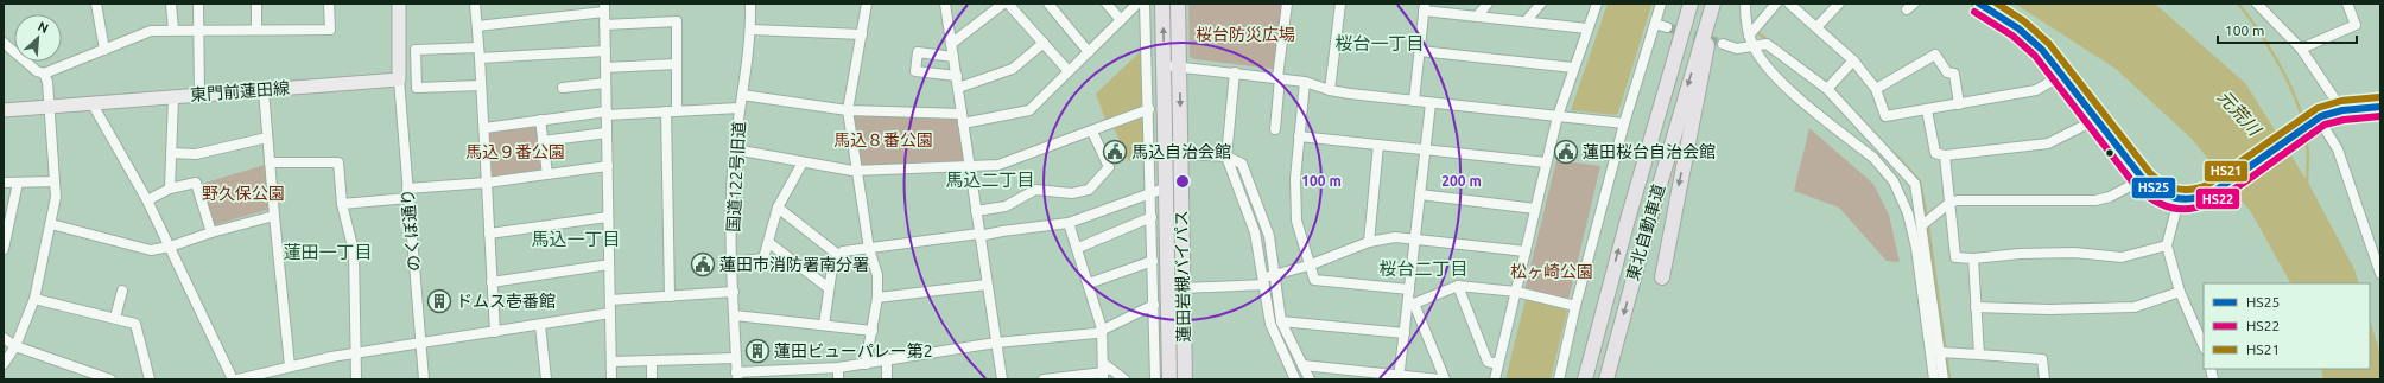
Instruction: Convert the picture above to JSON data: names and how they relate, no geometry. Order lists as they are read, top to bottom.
{
  "streets": {
    "highway": ["東北自動車道", "蓮田岩槻バイパス"],
    "main road": ["東門前蓮田線"],
    "street": ["国道122号旧道", "のくぼ通り"]
  },
  "crossings": [
    ["東門前蓮田線", "のくぼ通り"]
  ],
  "districts": [
    "桜台一丁目",
    "馬込二丁目",
    "馬込一丁目",
    "蓮田一丁目",
    "桜台二丁目"
  ],
  "water": ["元荒川"],
  "parks": [
    "桜台防災広場",
    "馬込８番公園",
    "馬込９番公園",
    "野久保公園",
    "松ヶ崎公園"
  ],
  "places": {
    "public building": ["馬込自治会館", "蓮田桜台自治会館", "蓮田市消防署南分署"],
    "building": ["ドムス壱番館", "蓮田ビューパレー第2"]
  },
  "lines": ["transit line HS25", "transit line HS21", "transit line HS22"],
  "legend": ["HS25", "HS22", "HS21"],
  "scale_bar": "100 m",
  "north": "top right",
  "rings": ["100 m", "200 m"]
}
